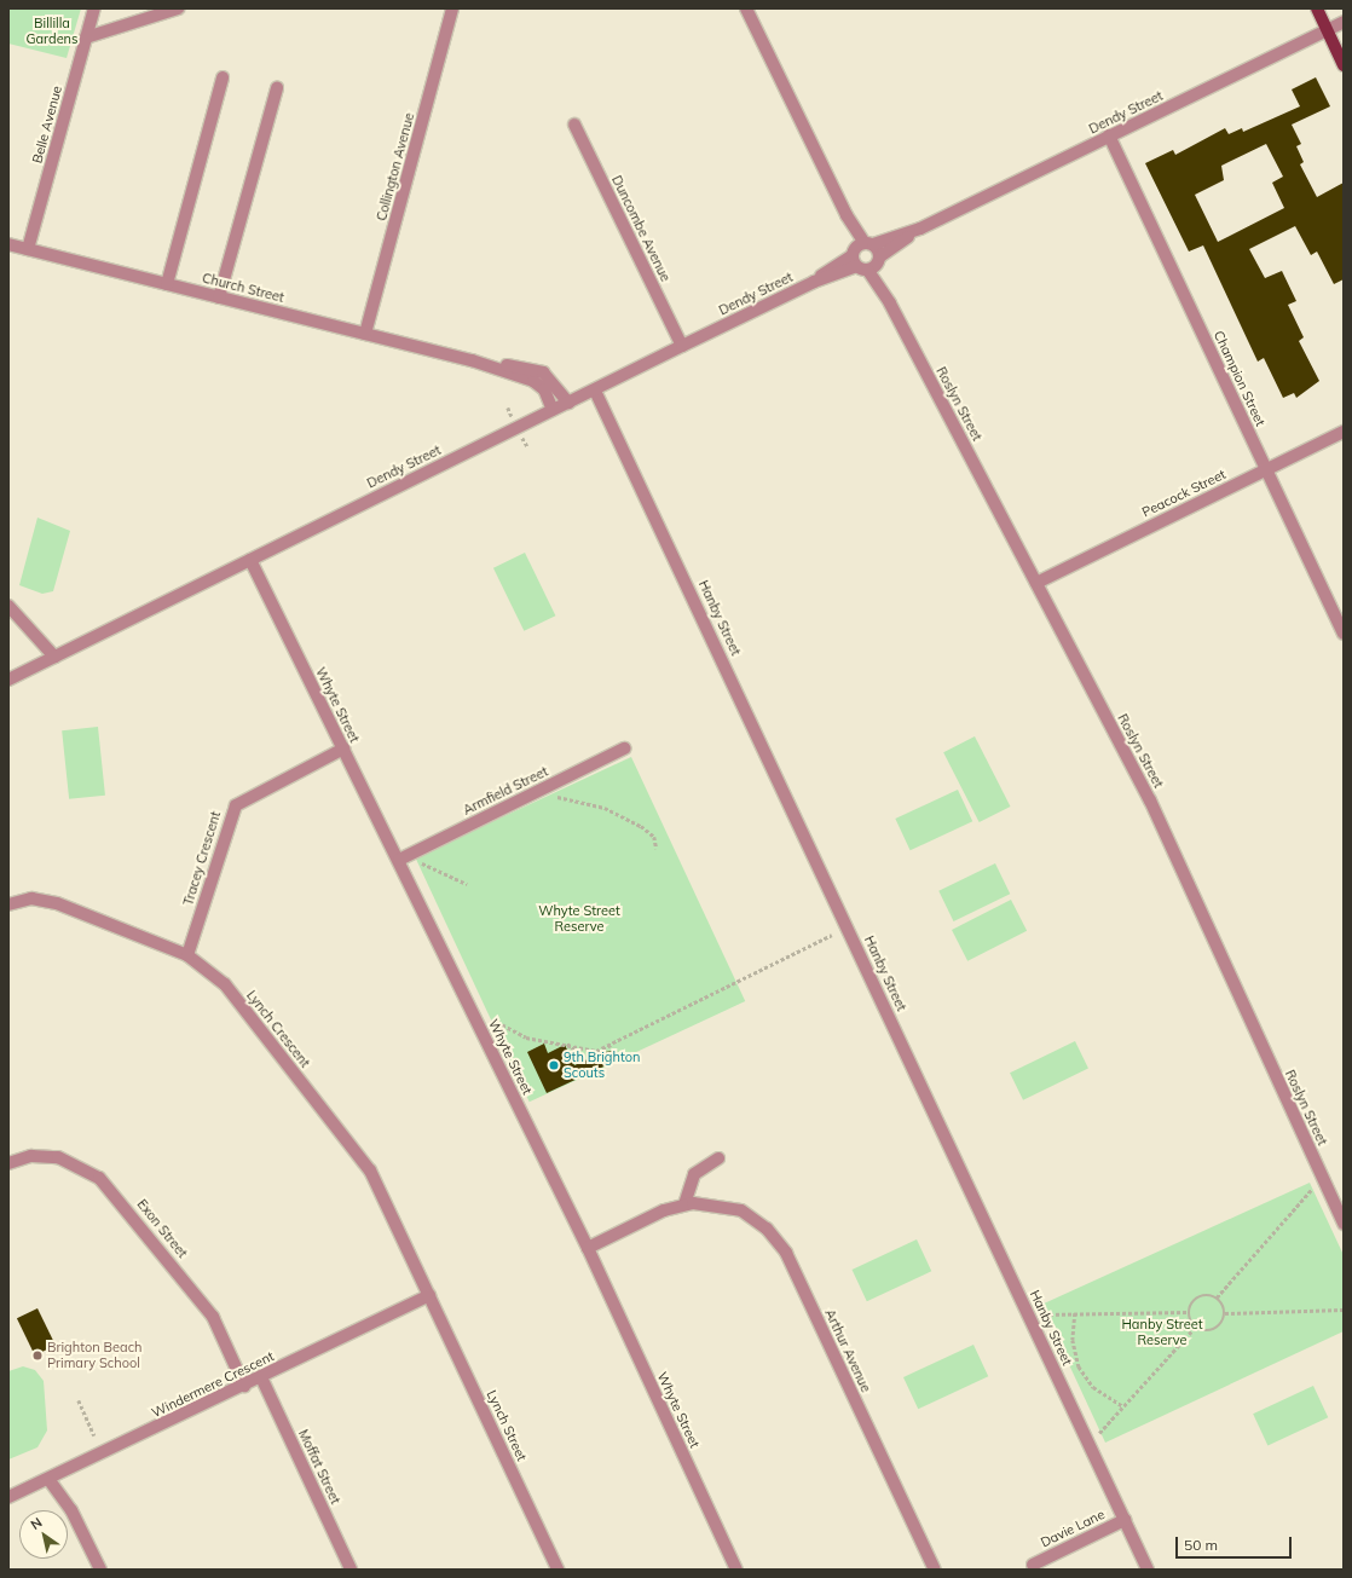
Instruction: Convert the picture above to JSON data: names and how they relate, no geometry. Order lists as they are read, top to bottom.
{
  "streets": {
    "street": [
      "Dendy Street",
      "Belle Avenue",
      "Collington Avenue",
      "Duncombe Avenue",
      "Church Street",
      "Champion Street",
      "Roslyn Street",
      "Peacock Street",
      "Hanby Street",
      "Whyte Street",
      "Armfield Street",
      "Tracey Crescent",
      "Lynch Crescent",
      "Exon Street",
      "Arthur Avenue",
      "Windermere Crescent",
      "Lynch Street",
      "Moffat Street",
      "Davie Lane"
    ]
  },
  "crossings": [
    ["Dendy Street", "Duncombe Avenue"],
    ["Dendy Street", "Church Street"],
    ["Dendy Street", "Champion Street"],
    ["Dendy Street", "Roslyn Street"],
    ["Dendy Street", "Hanby Street"],
    ["Dendy Street", "Whyte Street"],
    ["Belle Avenue", "Church Street"],
    ["Collington Avenue", "Church Street"],
    ["Champion Street", "Peacock Street"],
    ["Roslyn Street", "Peacock Street"],
    ["Hanby Street", "Davie Lane"],
    ["Whyte Street", "Armfield Street"],
    ["Whyte Street", "Tracey Crescent"],
    ["Whyte Street", "Arthur Avenue"],
    ["Tracey Crescent", "Lynch Crescent"],
    ["Lynch Crescent", "Windermere Crescent"],
    ["Lynch Crescent", "Lynch Street"],
    ["Exon Street", "Windermere Crescent"],
    ["Windermere Crescent", "Lynch Street"],
    ["Windermere Crescent", "Moffat Street"]
  ],
  "parks": ["Billilla Gardens", "Whyte Street Reserve", "Hanby Street Reserve"],
  "places": ["9th Brighton Scouts", "Brighton Beach Primary School"],
  "scale_bar": "50 m",
  "north": "top left"
}
